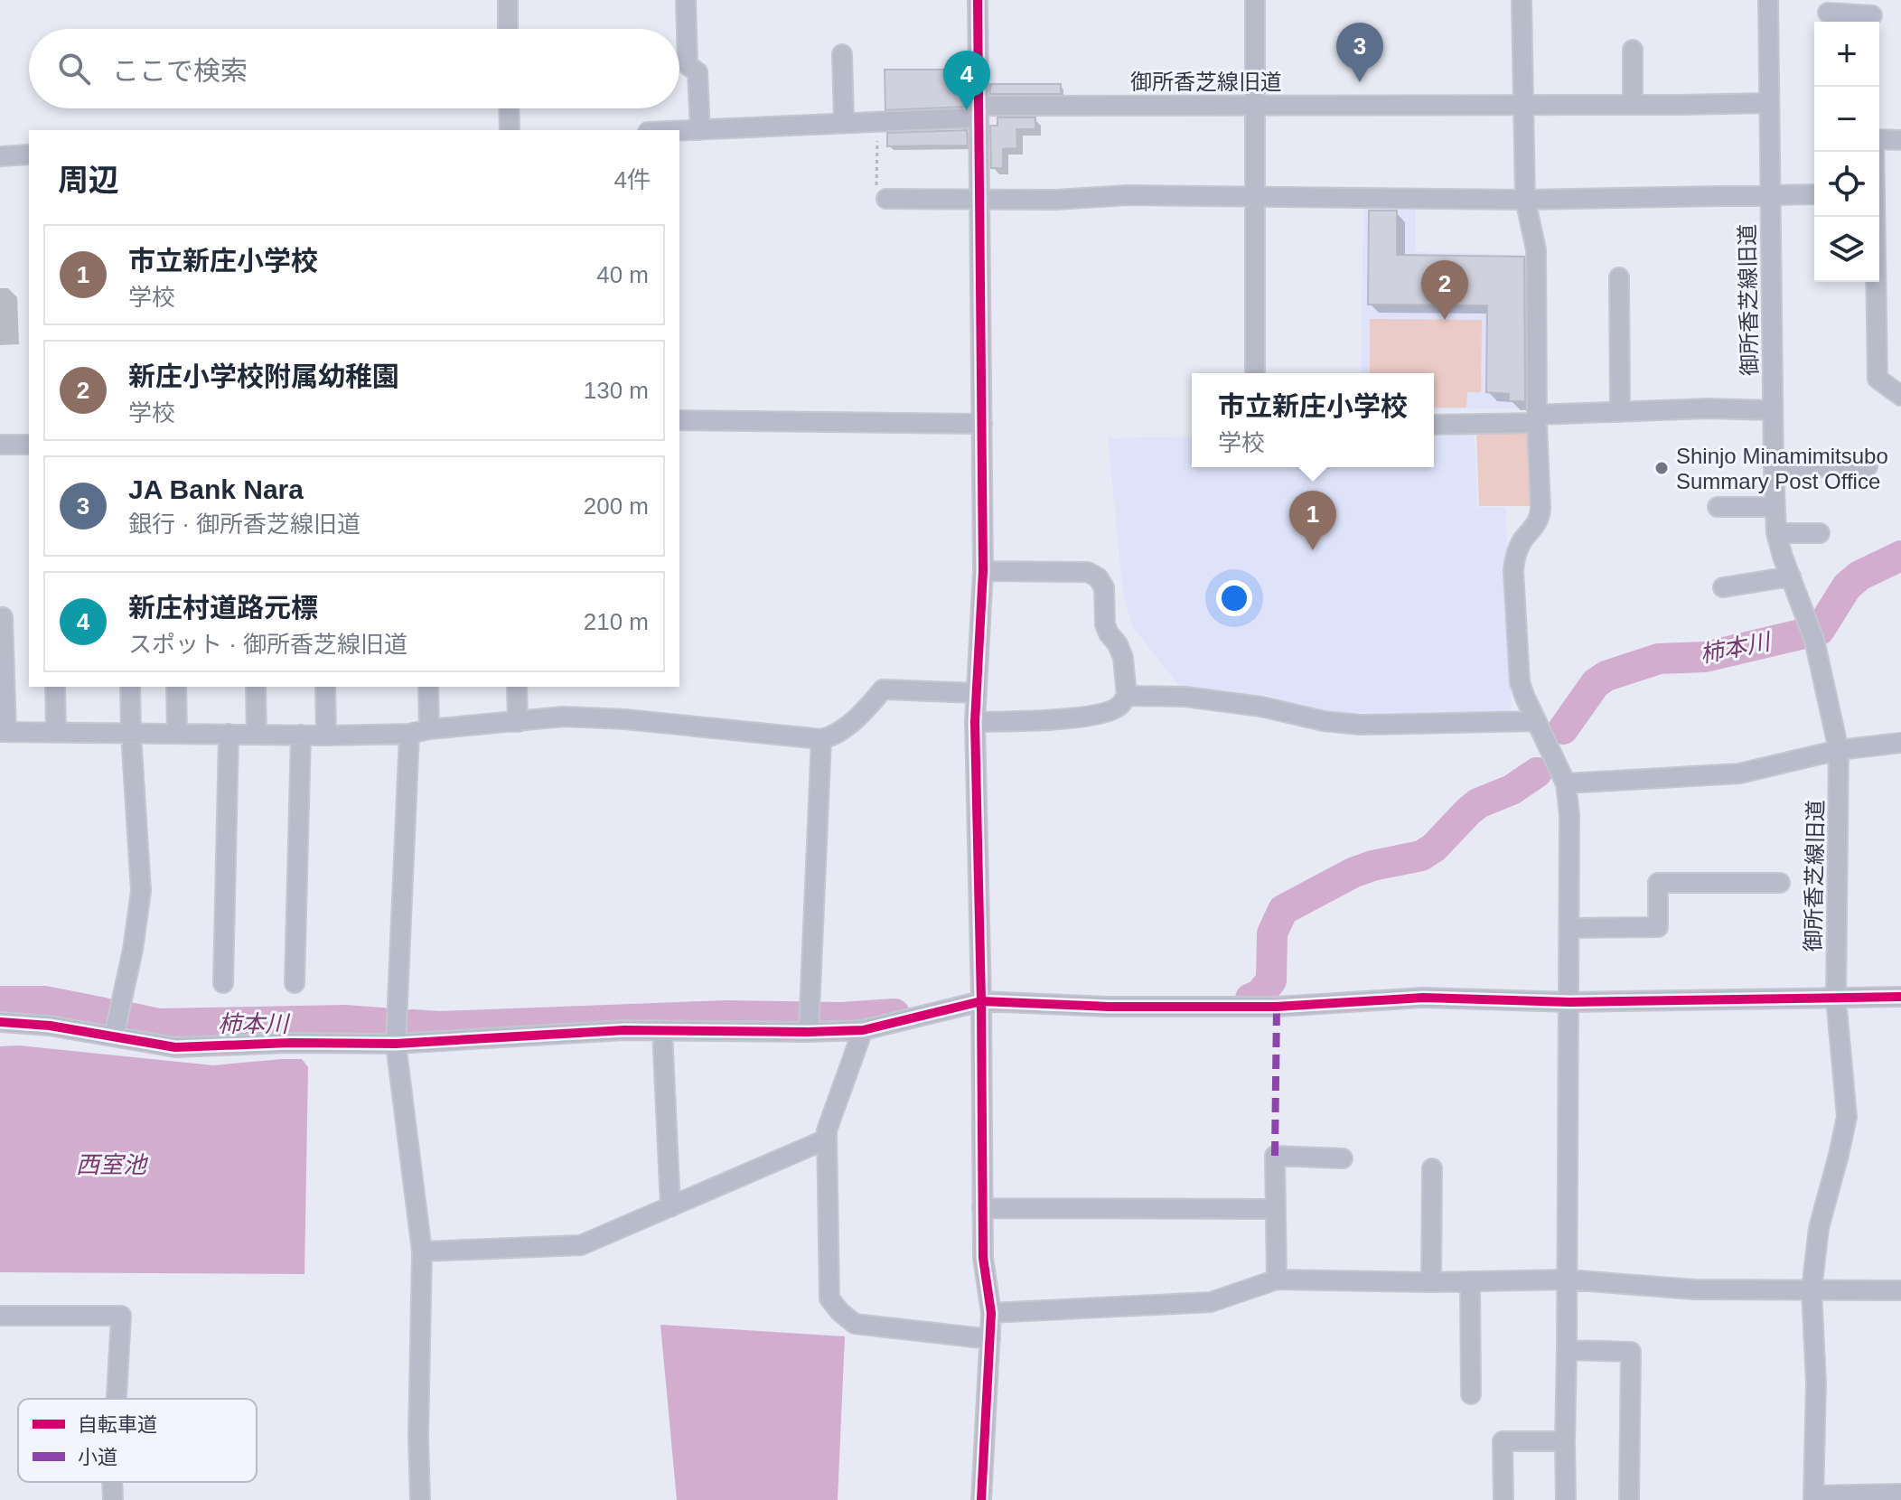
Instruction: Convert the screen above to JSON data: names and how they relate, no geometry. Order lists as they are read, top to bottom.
{
  "streets": {
    "street": ["御所香芝線旧道"]
  },
  "water": ["柿本川", "西室池"],
  "places": ["Shinjo Minamimitsubo Summary Post Office"],
  "legend": ["自転車道", "小道"],
  "page": {
    "map_buttons": ["+", "−"],
    "pins": [
      "3",
      "4",
      "2",
      "1"
    ],
    "search": "ここで検索",
    "heading": ["周辺", "4件"],
    "list": [
      {
        "mark": "1",
        "name": "市立新庄小学校",
        "note": "学校",
        "value": "40 m"
      },
      {
        "mark": "2",
        "name": "新庄小学校附属幼稚園",
        "note": "学校",
        "value": "130 m"
      },
      {
        "mark": "3",
        "name": "JA Bank Nara",
        "note": "銀行 · 御所香芝線旧道",
        "value": "200 m"
      },
      {
        "mark": "4",
        "name": "新庄村道路元標",
        "note": "スポット · 御所香芝線旧道",
        "value": "210 m"
      }
    ],
    "popup": ["市立新庄小学校", "学校"]
  }
}
